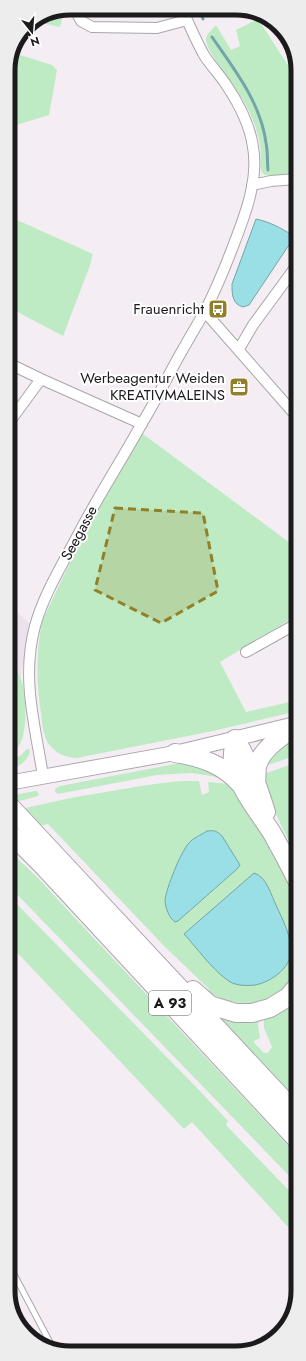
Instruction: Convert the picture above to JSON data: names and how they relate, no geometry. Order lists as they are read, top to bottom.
{
  "streets": {
    "highway": ["A 93"],
    "street": ["Seegasse"]
  },
  "places": {
    "bus stop": ["Frauenricht"],
    "office": ["Werbeagentur Weiden KREATIVMALEINS"]
  },
  "north": "bottom"
}
